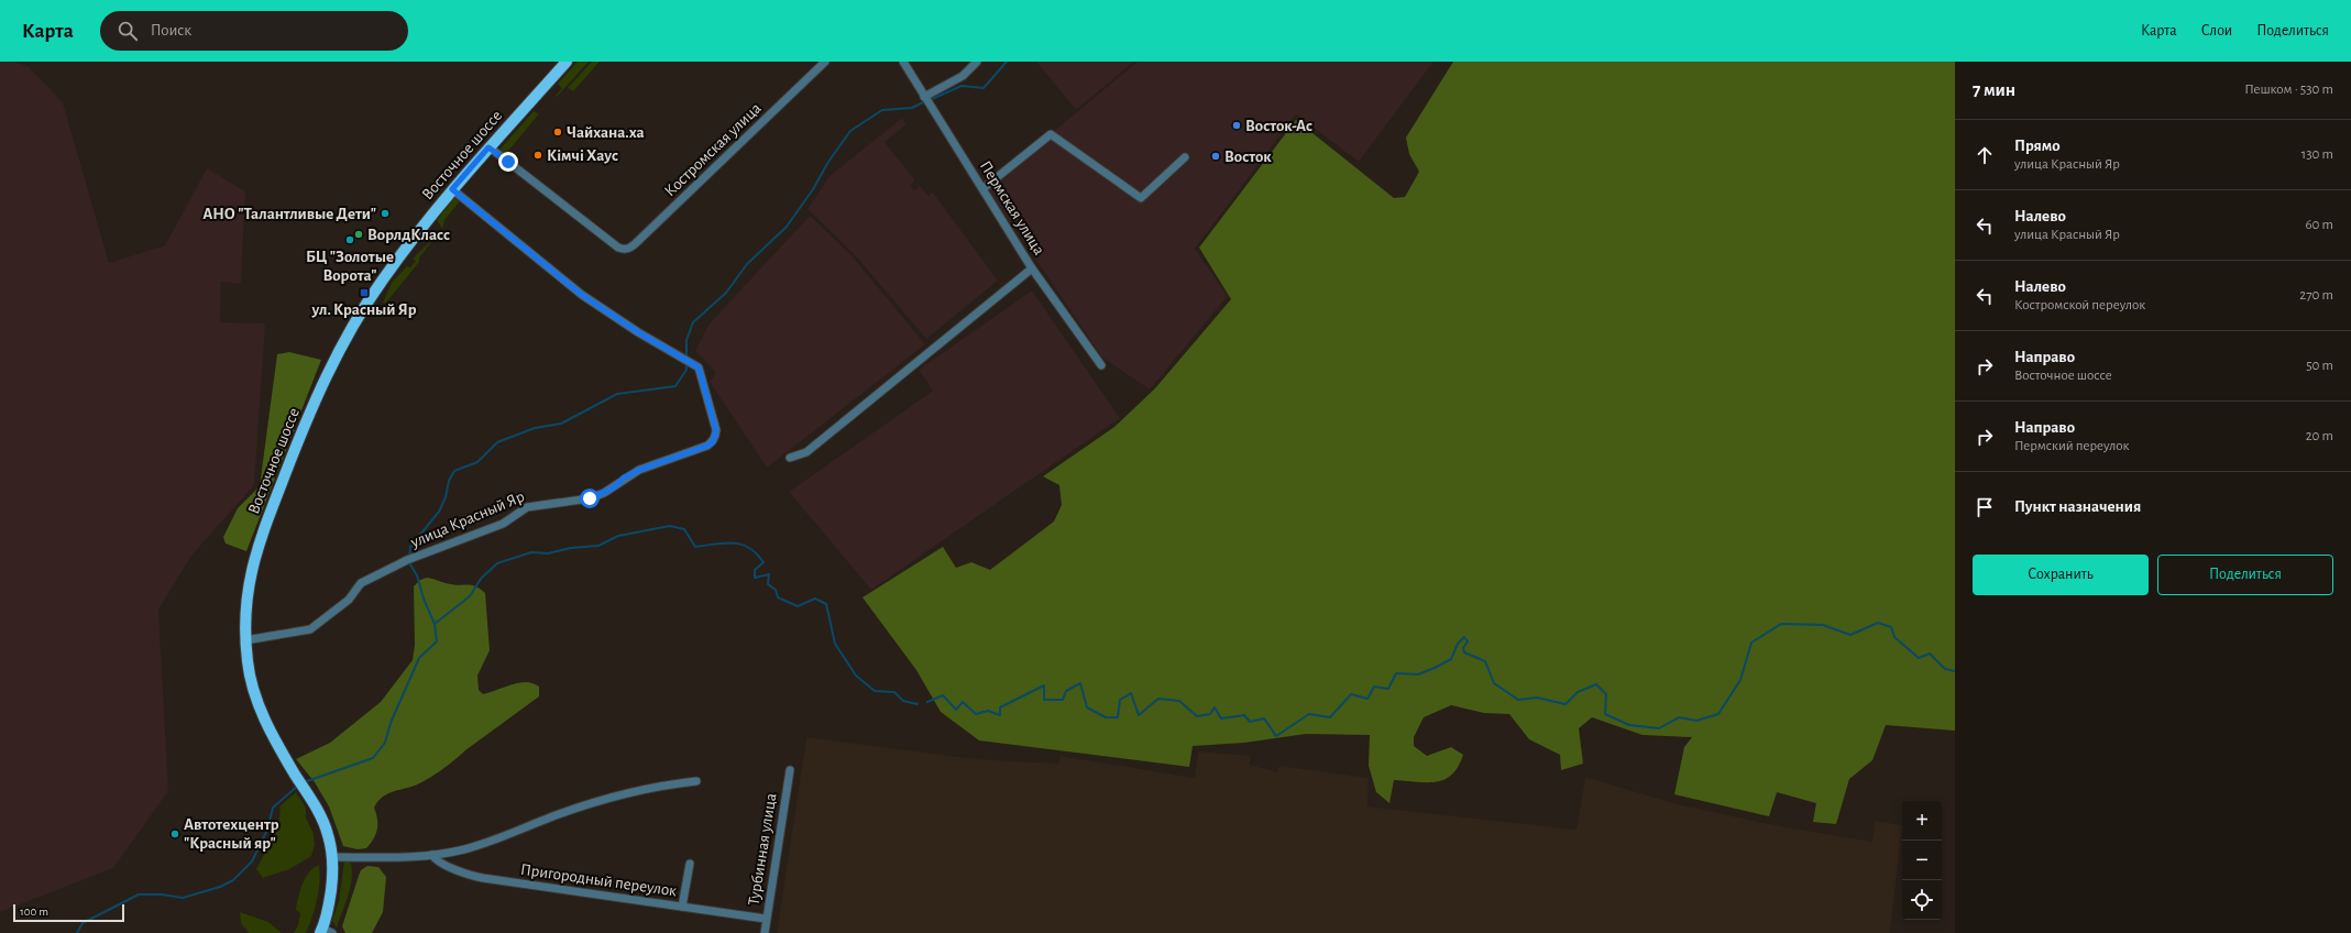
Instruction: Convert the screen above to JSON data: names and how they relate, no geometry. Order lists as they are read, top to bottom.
{
  "streets": {
    "main road": ["Восточное шоссе"],
    "street": [
      "Костромская улица",
      "Пермская улица",
      "улица Красный Яр",
      "Турбинная улица",
      "Пригородный переулок"
    ]
  },
  "crossings": [
    ["Костромская улица", "Восточное шоссе"],
    ["Восточное шоссе", "улица Красный Яр"],
    ["Турбинная улица", "Пригородный переулок"]
  ],
  "places": {
    "other": [
      "Восток-Ас",
      "Чайхана.ха",
      "Кiмчi Хаус",
      "Восток",
      "АНО \"Талантливые Дети\"",
      "ВорлдКласс",
      "БЦ \"Золотые Ворота\"",
      "Автотехцентр \"Красный яр\""
    ],
    "transit": ["ул. Красный Яр"]
  },
  "scale_bar": "100 m",
  "page": {
    "header": "Карта",
    "search": "Поиск",
    "nav": ["Карта", "Слои", "Поделиться"],
    "heading": ["7 мин", "Пешком · 530 m"],
    "list": [
      ["Прямо", "улица Красный Яр", "130 m"],
      ["Налево", "улица Красный Яр", "60 m"],
      ["Налево", "Костромской переулок", "270 m"],
      ["Направо", "Восточное шоссе", "50 m"],
      ["Направо", "Пермский переулок", "20 m"],
      "Пункт назначения"
    ],
    "buttons": ["Сохранить", "Поделиться"],
    "map_buttons": ["+", "−"],
    "scale": "100 m"
  }
}
